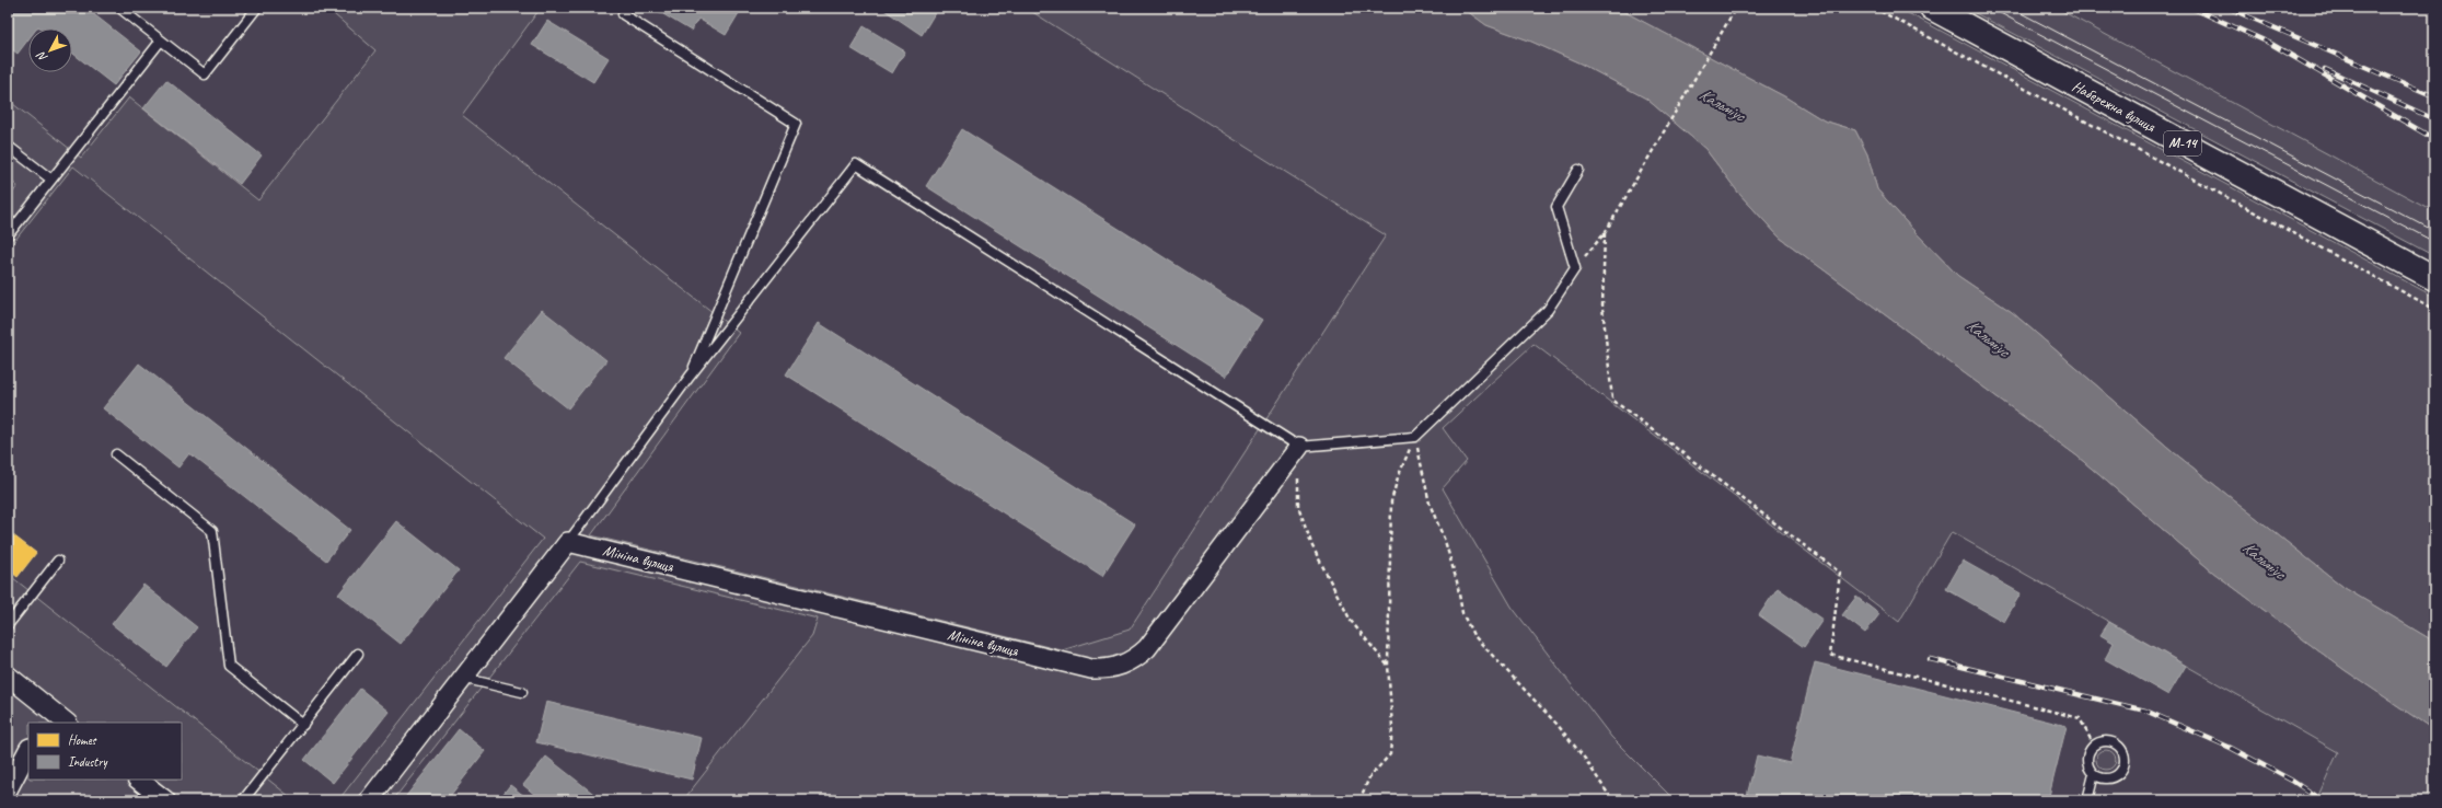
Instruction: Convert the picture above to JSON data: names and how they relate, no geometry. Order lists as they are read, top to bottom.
{
  "streets": {
    "highway": ["Набережна вулиця", "М-14"],
    "street": ["Мініна вулиця"]
  },
  "water": ["Кальміус"],
  "legend": ["Homes", "Industry"],
  "north": "bottom left"
}
